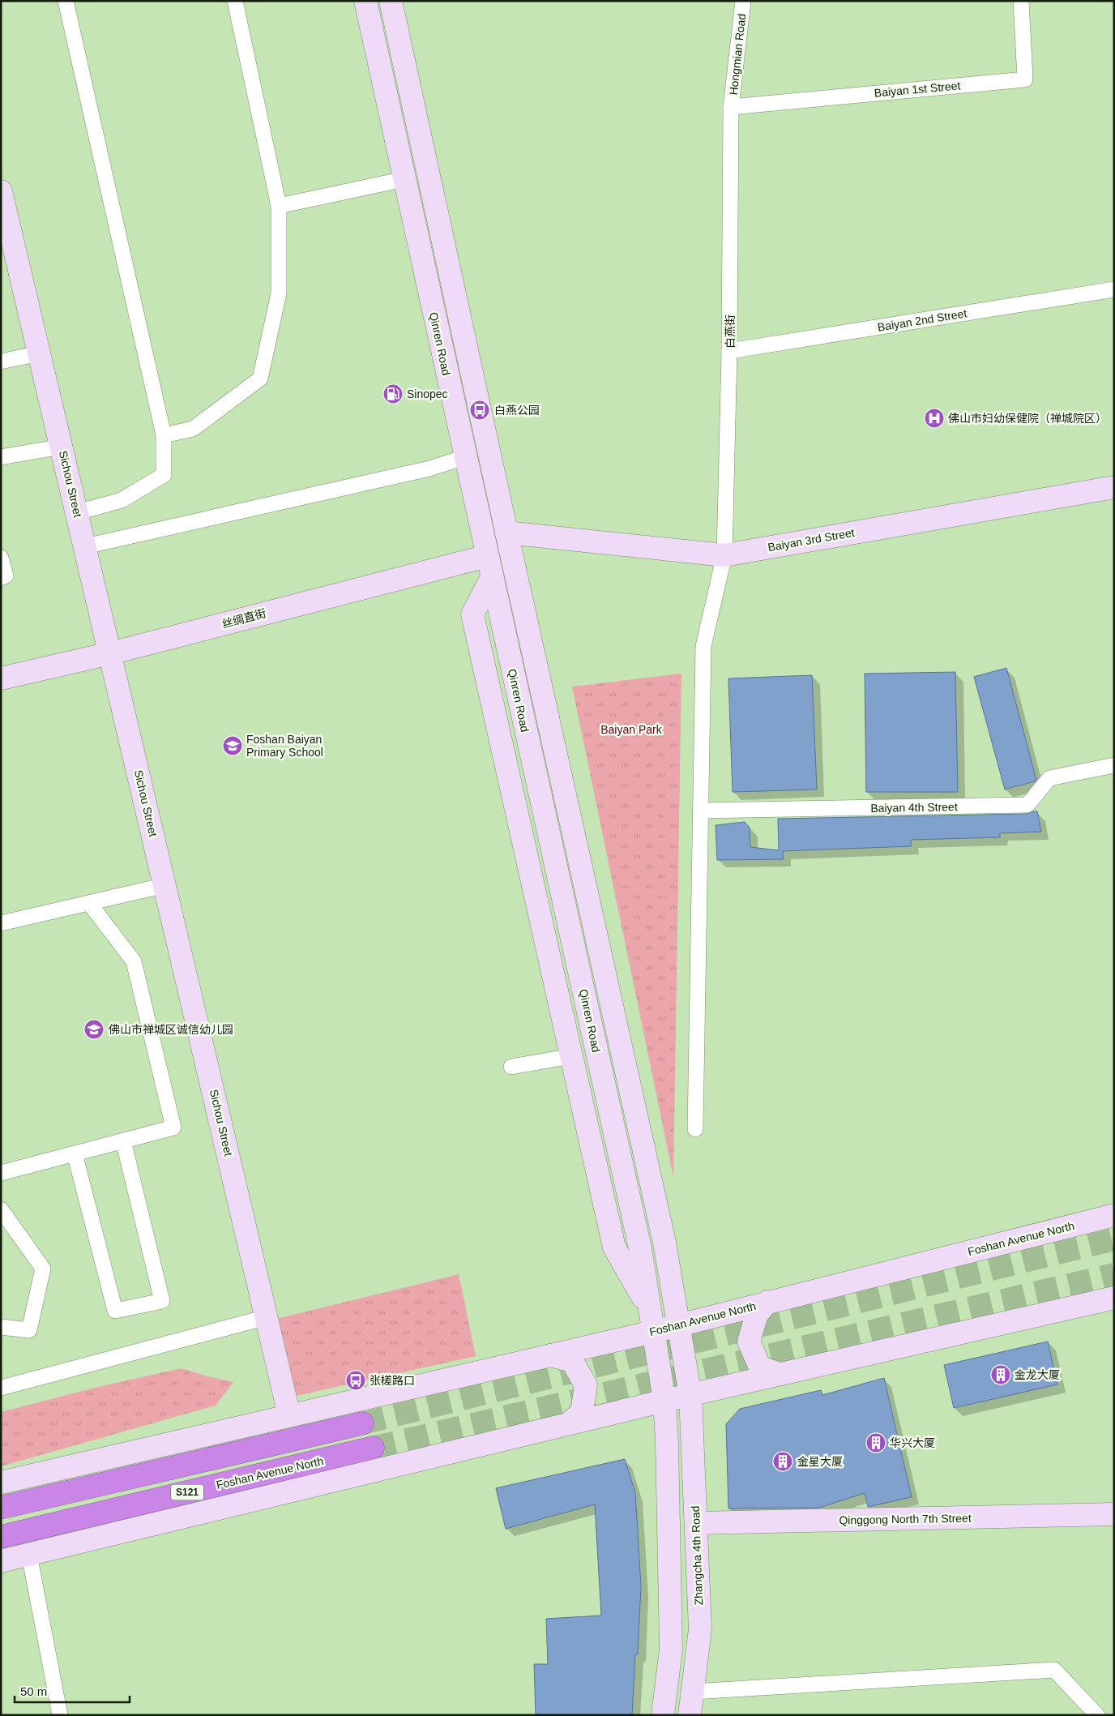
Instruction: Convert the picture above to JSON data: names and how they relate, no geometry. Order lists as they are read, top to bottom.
{
  "streets": {
    "highway": ["Foshan Avenue North", "S121"],
    "main road": [
      "Qinren Road",
      "Sichou Street",
      "Baiyan 3rd Street",
      "丝绸直街",
      "Qinggong North 7th Street",
      "Zhangcha 4th Road"
    ],
    "street": [
      "Hongmian Road",
      "Baiyan 1st Street",
      "Baiyan 2nd Street",
      "白燕街",
      "Baiyan 4th Street"
    ]
  },
  "crossings": [
    ["Hongmian Road", "Baiyan 1st Street"],
    ["Hongmian Road", "白燕街"],
    ["Baiyan 1st Street", "白燕街"],
    ["Baiyan 2nd Street", "白燕街"],
    ["白燕街", "Baiyan 3rd Street"],
    ["白燕街", "Baiyan 4th Street"],
    ["Qinren Road", "丝绸直街"],
    ["Qinren Road", "Foshan Avenue North"],
    ["Sichou Street", "丝绸直街"],
    ["Sichou Street", "Foshan Avenue North"],
    ["Qinggong North 7th Street", "Zhangcha 4th Road"]
  ],
  "parks": ["Baiyan Park"],
  "places": {
    "fuel station": ["Sinopec"],
    "bus stop": ["白燕公园", "张槎路口"],
    "hospital": ["佛山市妇幼保健院（禅城院区）"],
    "school or university": ["Foshan Baiyan Primary School", "佛山市禅城区诚信幼儿园"],
    "building": ["金龙大厦", "华兴大厦", "金星大厦"]
  },
  "scale_bar": "50 m"
}
